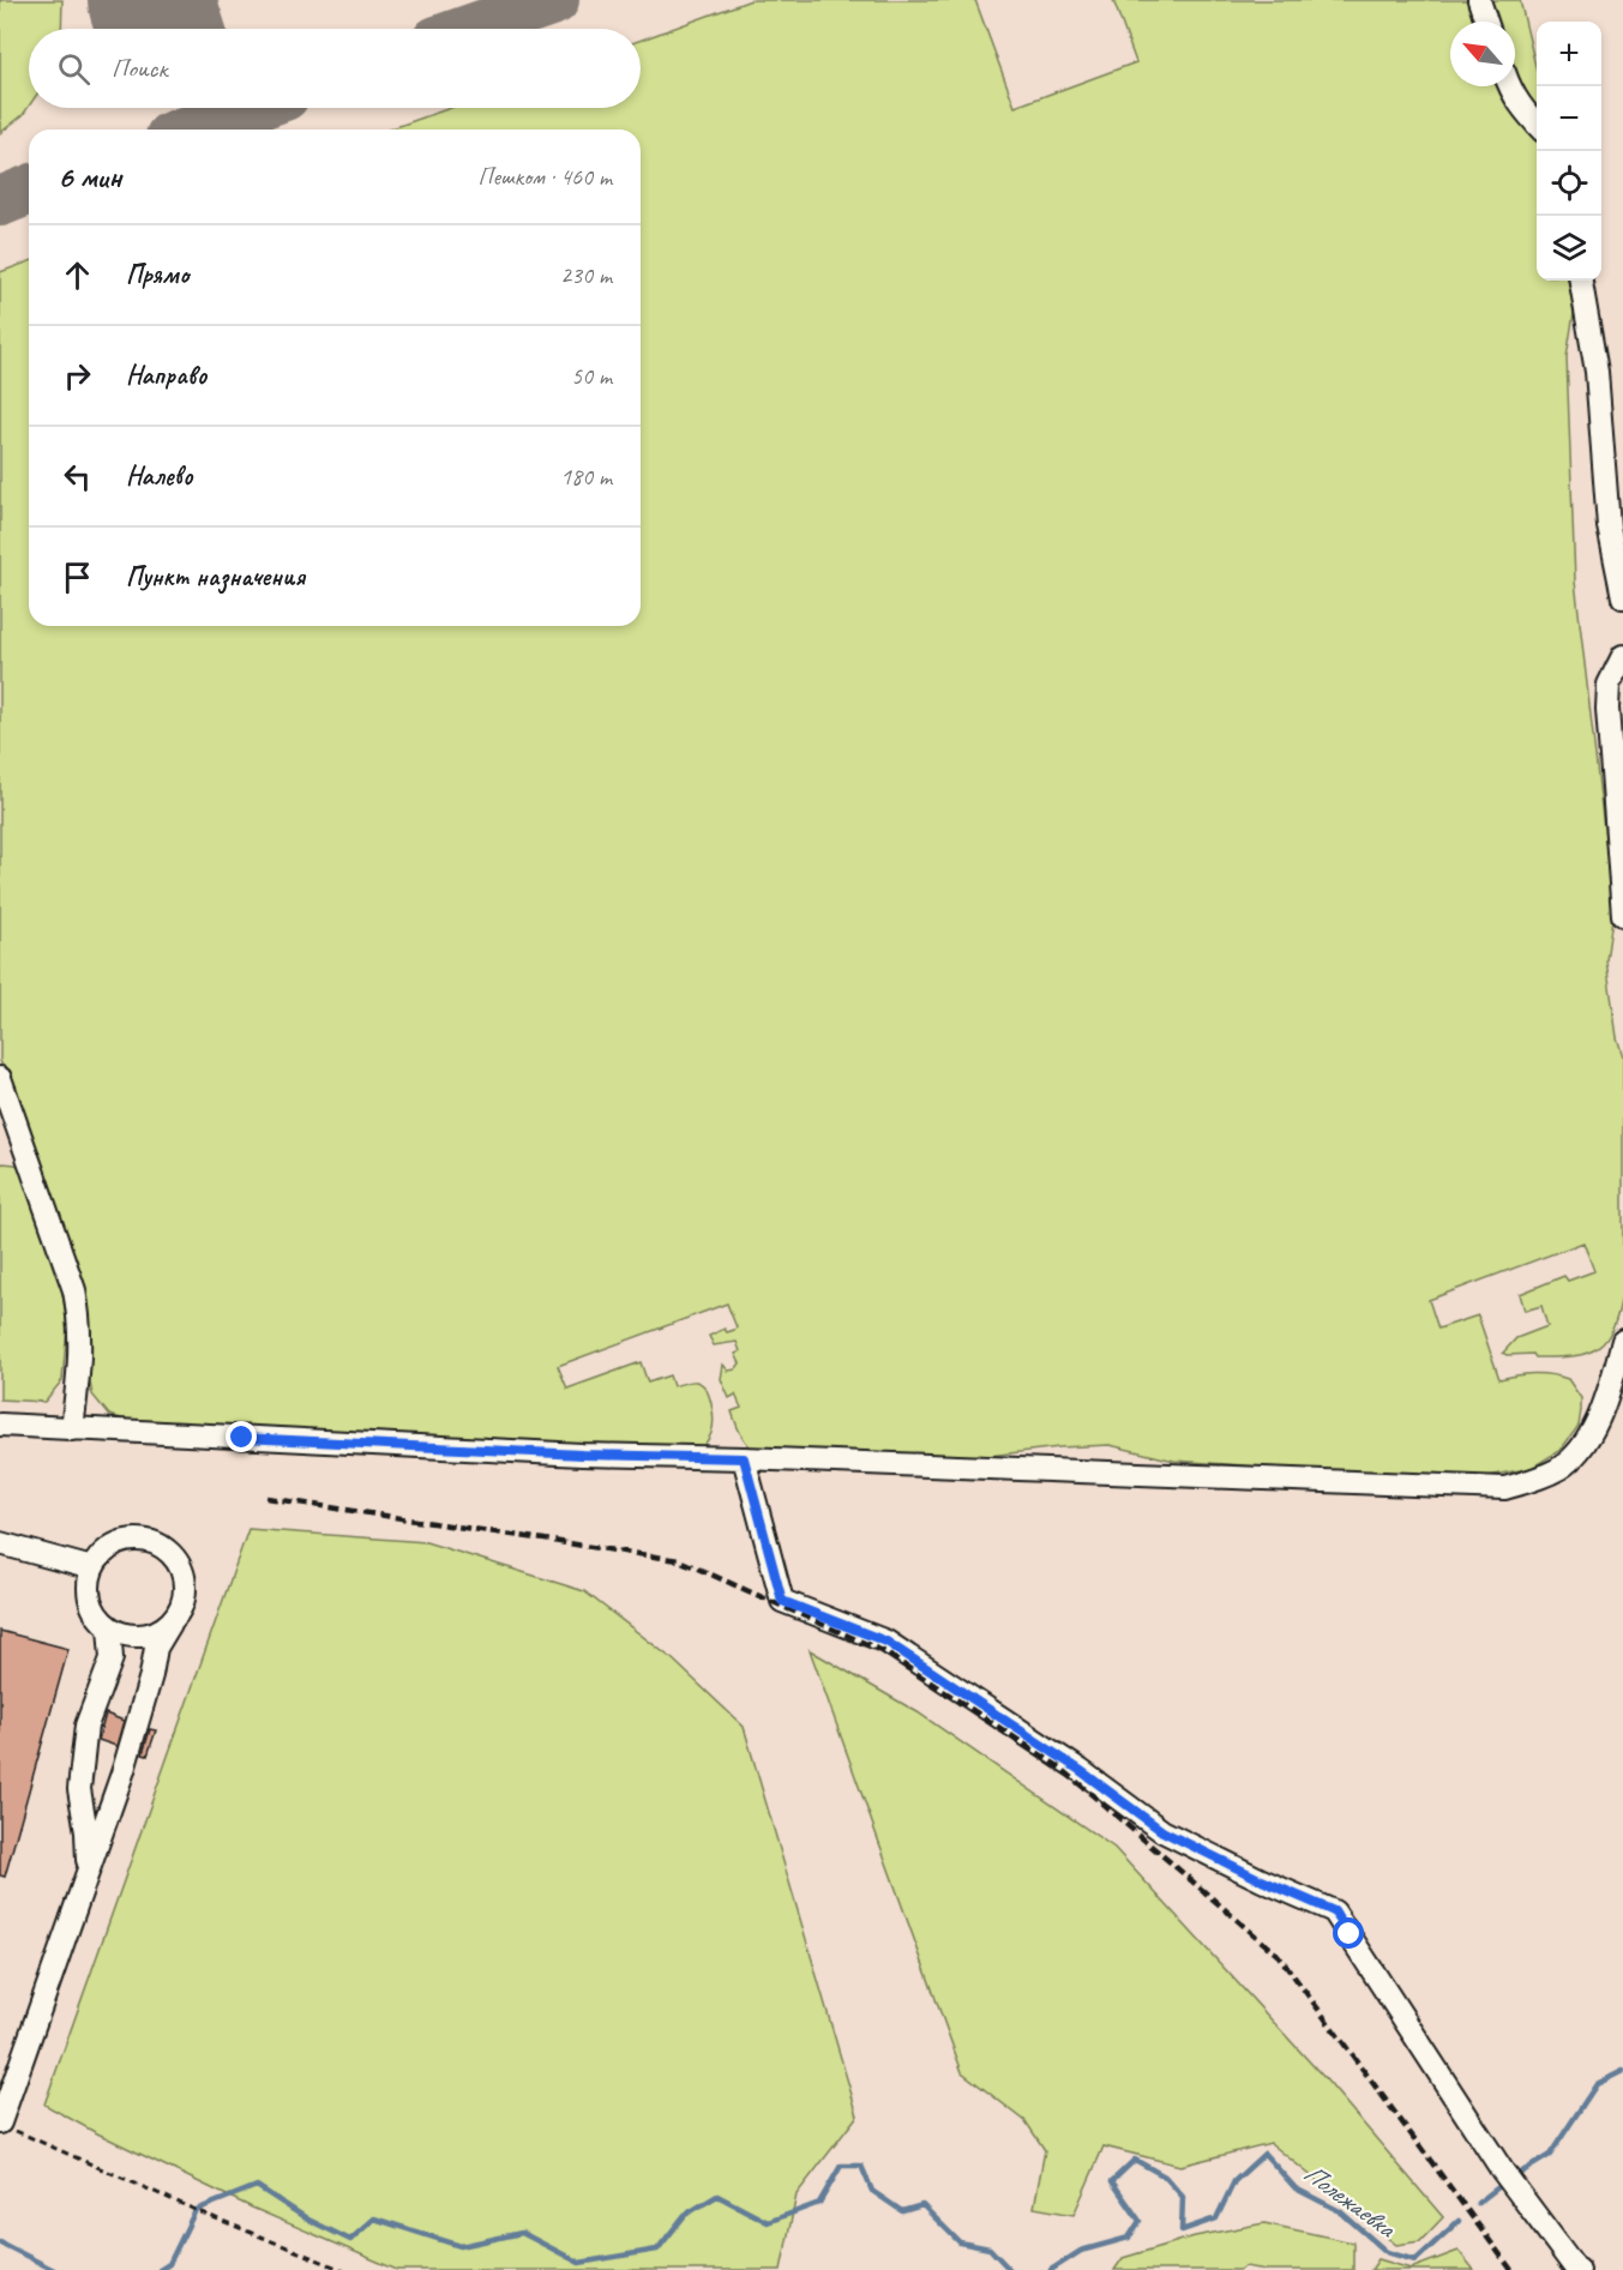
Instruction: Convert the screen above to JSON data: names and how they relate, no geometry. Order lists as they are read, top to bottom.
{
  "water": ["Полежаевка"],
  "north": "top left",
  "page": {
    "map_buttons": ["+", "−"],
    "search": "Поиск",
    "heading": ["6 мин", "Пешком · 460 m"],
    "list": [
      ["Прямо", "230 m"],
      ["Направо", "50 m"],
      ["Налево", "180 m"],
      "Пункт назначения"
    ]
  }
}
